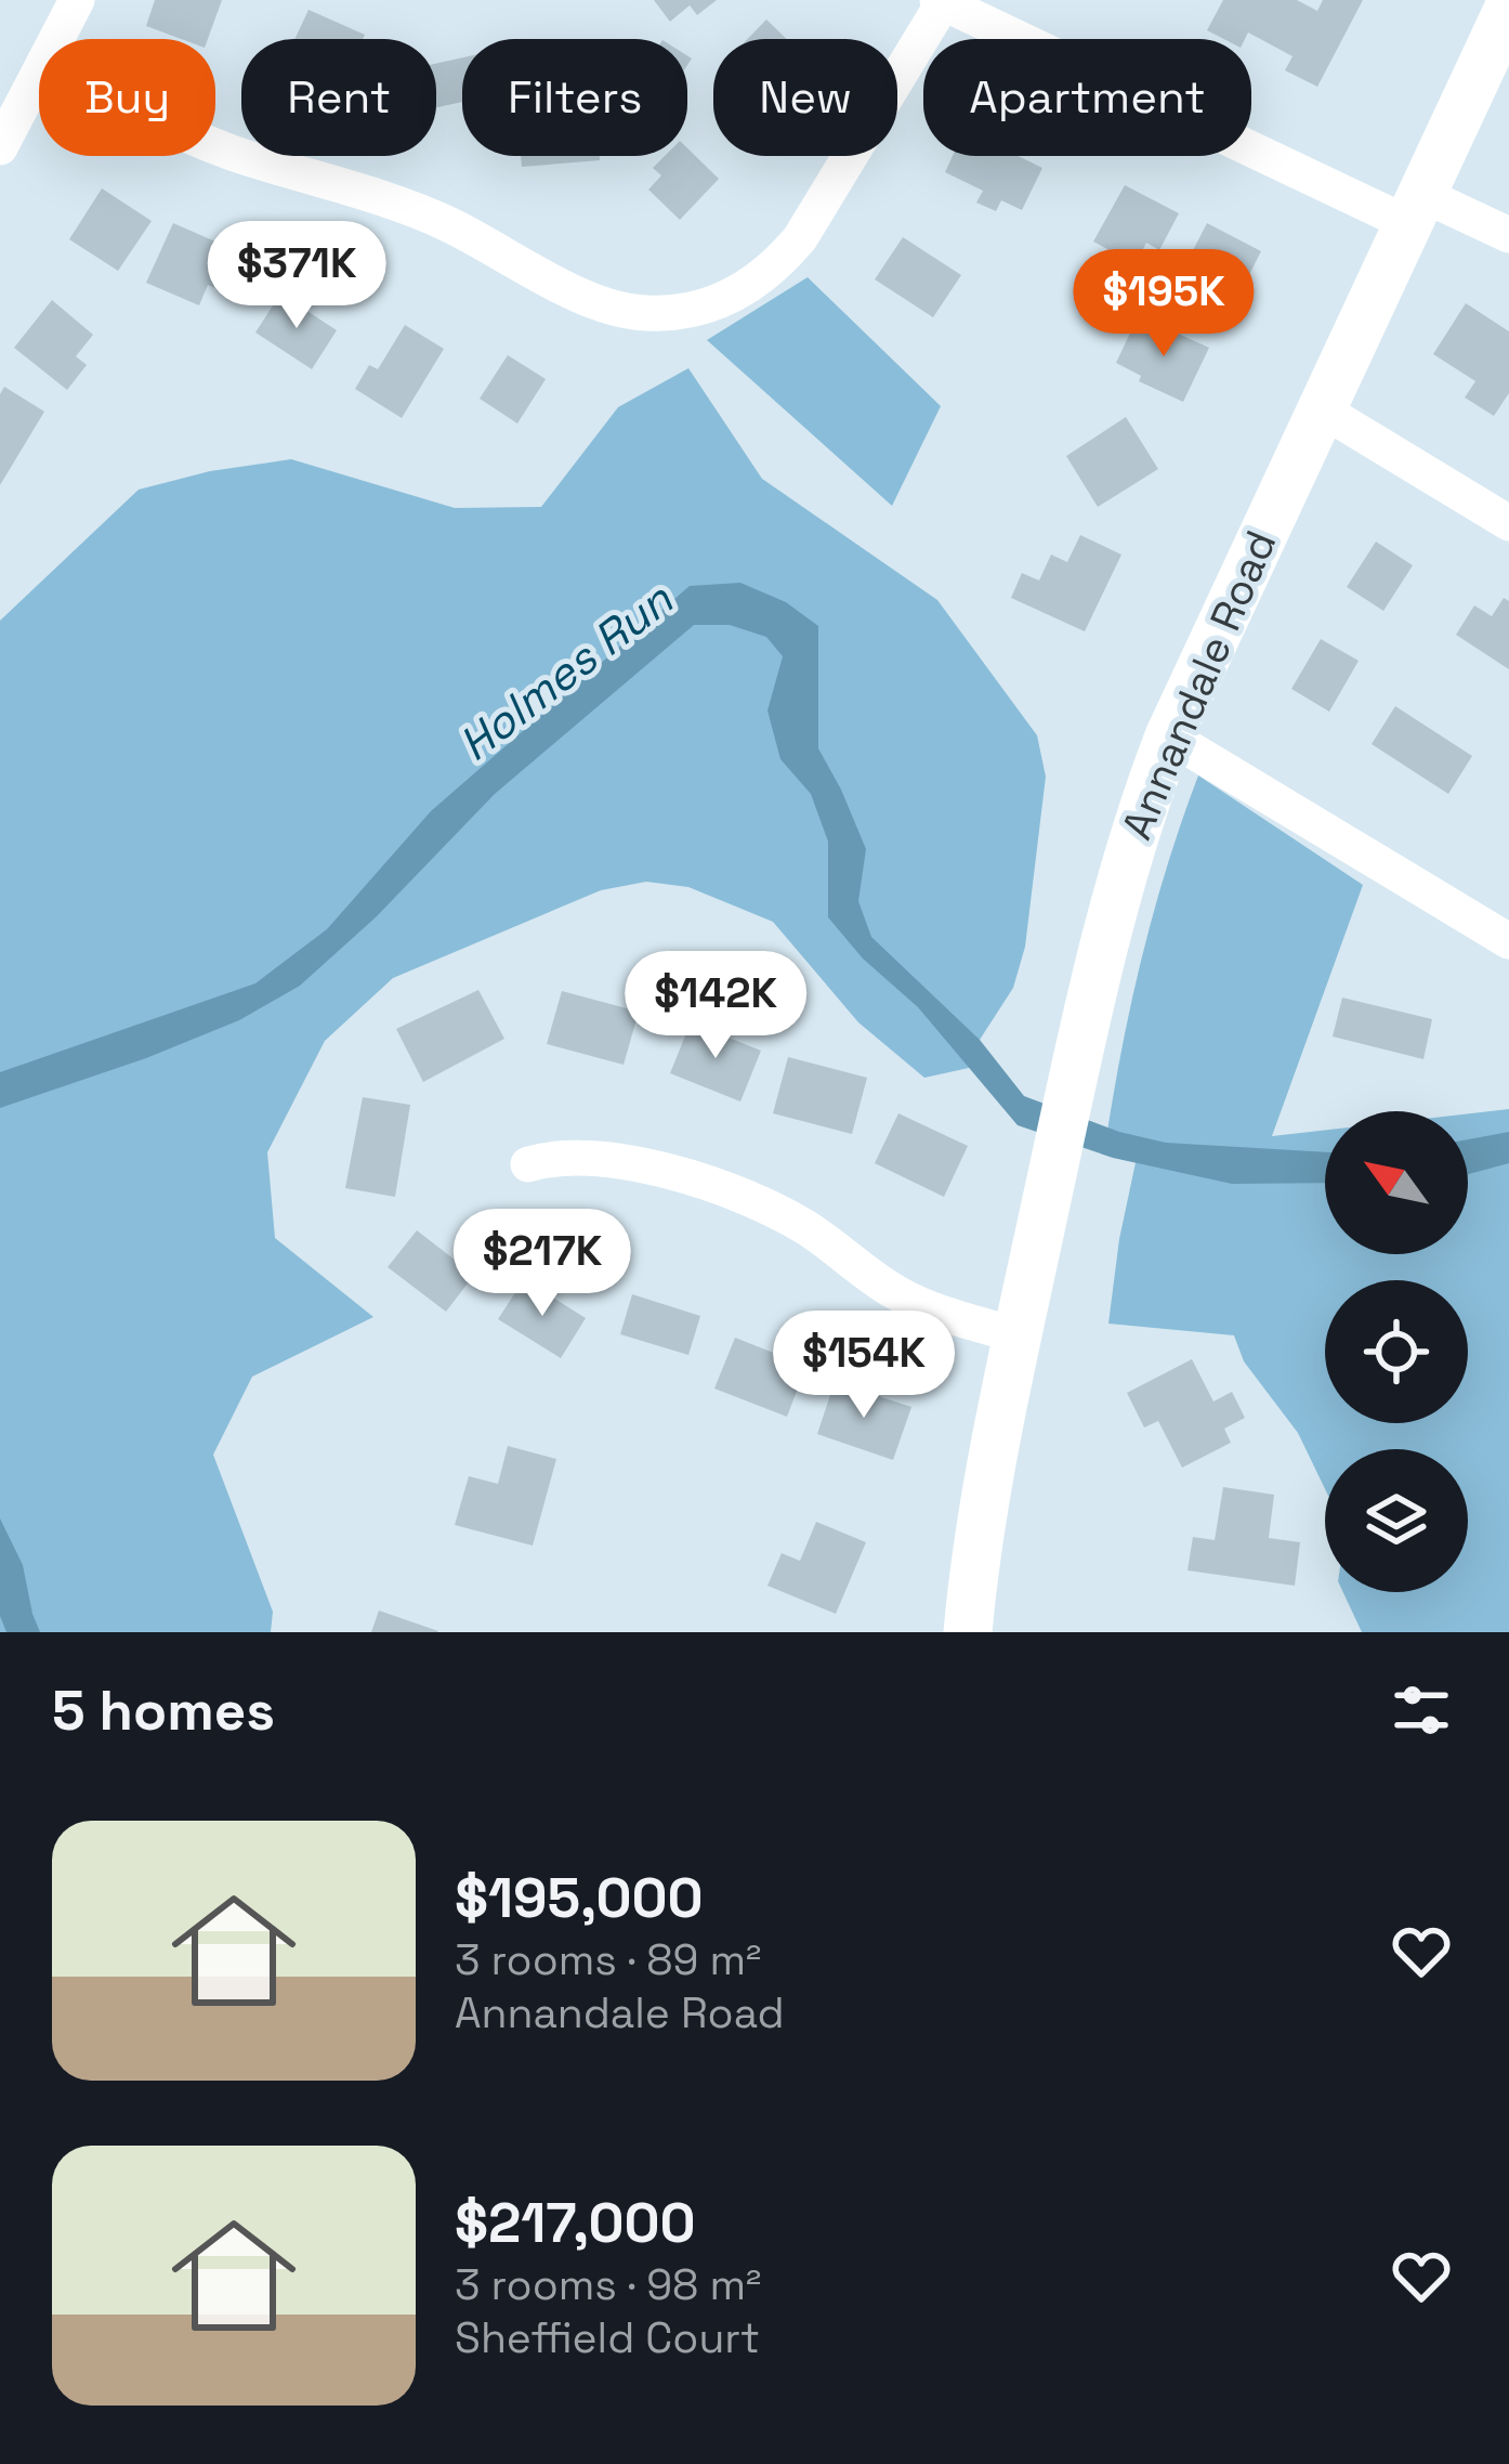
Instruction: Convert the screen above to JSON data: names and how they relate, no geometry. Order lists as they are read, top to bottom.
{
  "streets": {
    "main road": ["Annandale Road"]
  },
  "water": ["Holmes Run"],
  "north": "top left",
  "page": {
    "chip": [
      "Buy",
      "Rent",
      "Filters",
      "New",
      "Apartment"
    ],
    "price": [
      "$371K",
      "$195K",
      "$142K",
      "$217K",
      "$154K"
    ],
    "heading": "5 homes",
    "list": [
      {
        "name": "$195,000",
        "note": "3 rooms · 89 m² · Annandale Road"
      },
      {
        "name": "$217,000",
        "note": "3 rooms · 98 m² · Sheffield Court"
      }
    ]
  }
}
